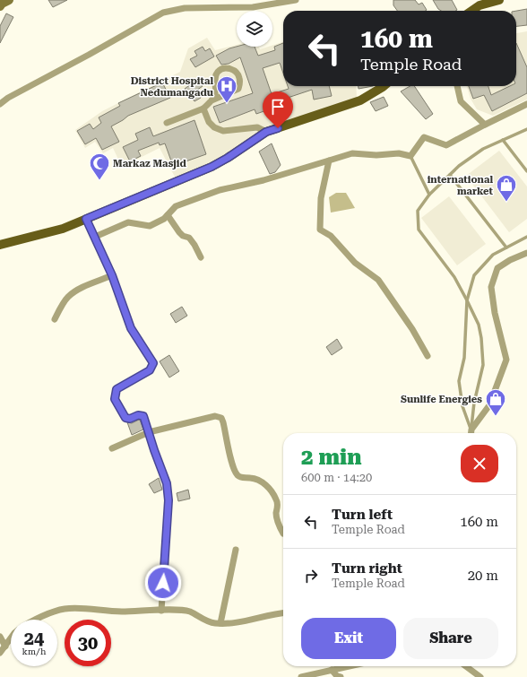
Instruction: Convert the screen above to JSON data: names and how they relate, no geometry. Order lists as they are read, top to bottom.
{
  "places": {
    "hospital": ["District Hospital Nedumangadu"],
    "mosque": ["Markaz Masjid"],
    "shop": ["international market", "Sunlife Energies"]
  },
  "page": {
    "turn": ["160 m", "Temple Road"],
    "heading": ["2 min", "600 m · 14:20"],
    "list": [
      {
        "name": "Turn left",
        "note": "Temple Road",
        "value": "160 m"
      },
      {
        "name": "Turn right",
        "note": "Temple Road",
        "value": "20 m"
      }
    ],
    "buttons": ["Exit", "Share"],
    "speed": "24 km/h",
    "limit": "30"
  }
}
